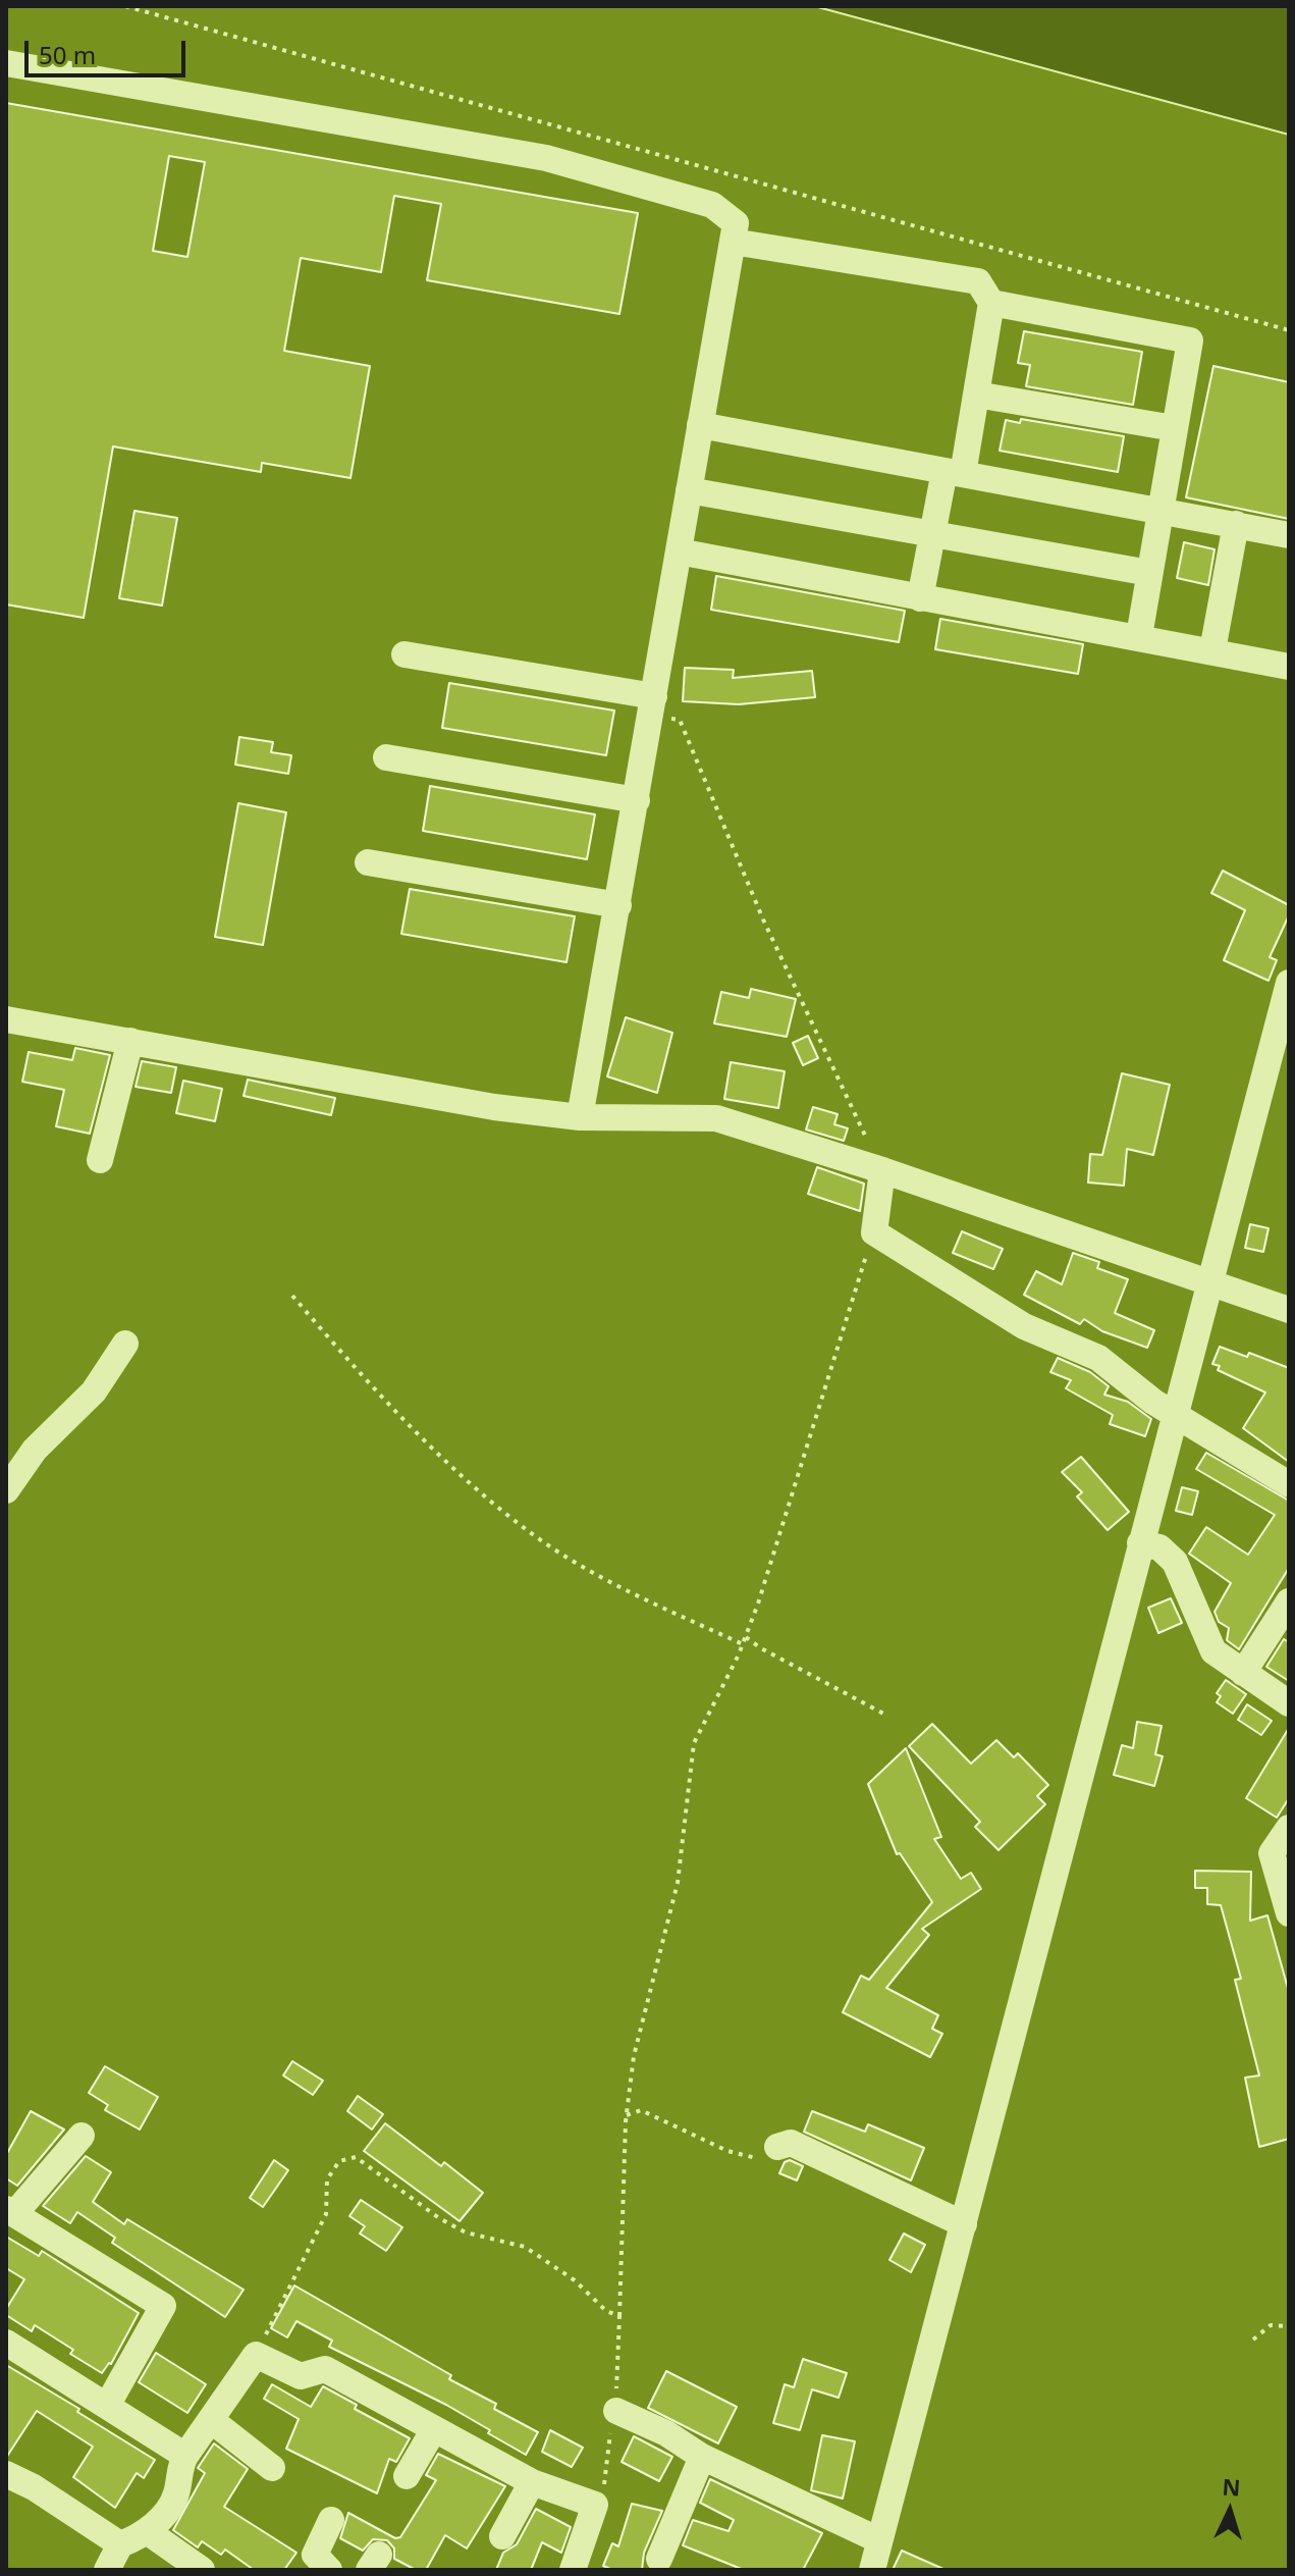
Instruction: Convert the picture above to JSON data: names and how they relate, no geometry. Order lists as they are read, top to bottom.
{
  "scale_bar": "50 m",
  "north": "top"
}
